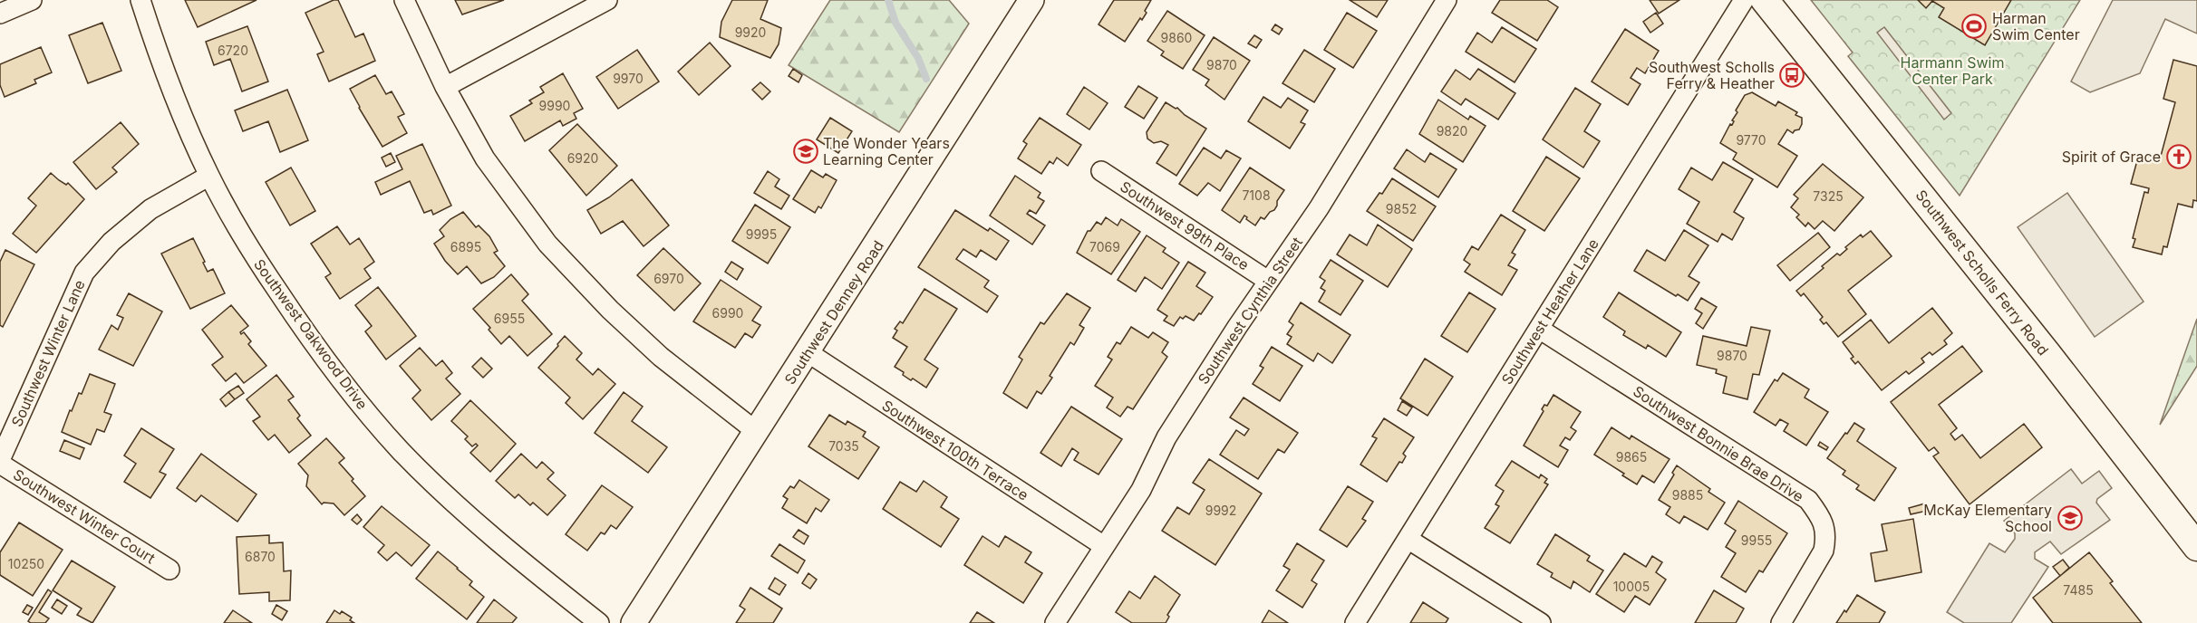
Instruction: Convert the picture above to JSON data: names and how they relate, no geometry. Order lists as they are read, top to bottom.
{
  "streets": {
    "main road": ["Southwest Scholls Ferry Road"],
    "street": [
      "Southwest 99th Place",
      "Southwest Cynthia Street",
      "Southwest Heather Lane",
      "Southwest Denney Road",
      "Southwest Oakwood Drive",
      "Southwest Winter Lane",
      "Southwest Bonnie Brae Drive",
      "Southwest 100th Terrace",
      "Southwest Winter Court"
    ]
  },
  "crossings": [
    ["Southwest 99th Place", "Southwest Cynthia Street"],
    ["Southwest Cynthia Street", "Southwest 100th Terrace"],
    ["Southwest Heather Lane", "Southwest Bonnie Brae Drive"],
    ["Southwest Denney Road", "Southwest 100th Terrace"],
    ["Southwest Oakwood Drive", "Southwest Winter Lane"],
    ["Southwest Winter Lane", "Southwest Winter Court"]
  ],
  "parks": ["Harmann Swim Center Park"],
  "places": {
    "sports": ["Harman Swim Center"],
    "bus stop": ["Southwest Scholls Ferry & Heather"],
    "school or university": ["The Wonder Years Learning Center", "McKay Elementary School"],
    "church": ["Spirit of Grace"]
  },
  "house_numbers": [
    "9920",
    "9860",
    "6720",
    "9870",
    "9970",
    "9990",
    "9820",
    "9770",
    "6920",
    "7108",
    "7325",
    "9852",
    "9995",
    "6895",
    "7069",
    "6970",
    "6990",
    "6955",
    "9870",
    "7035",
    "9865",
    "9885",
    "9992",
    "9955",
    "6870",
    "10250",
    "10005",
    "7485"
  ]
}
